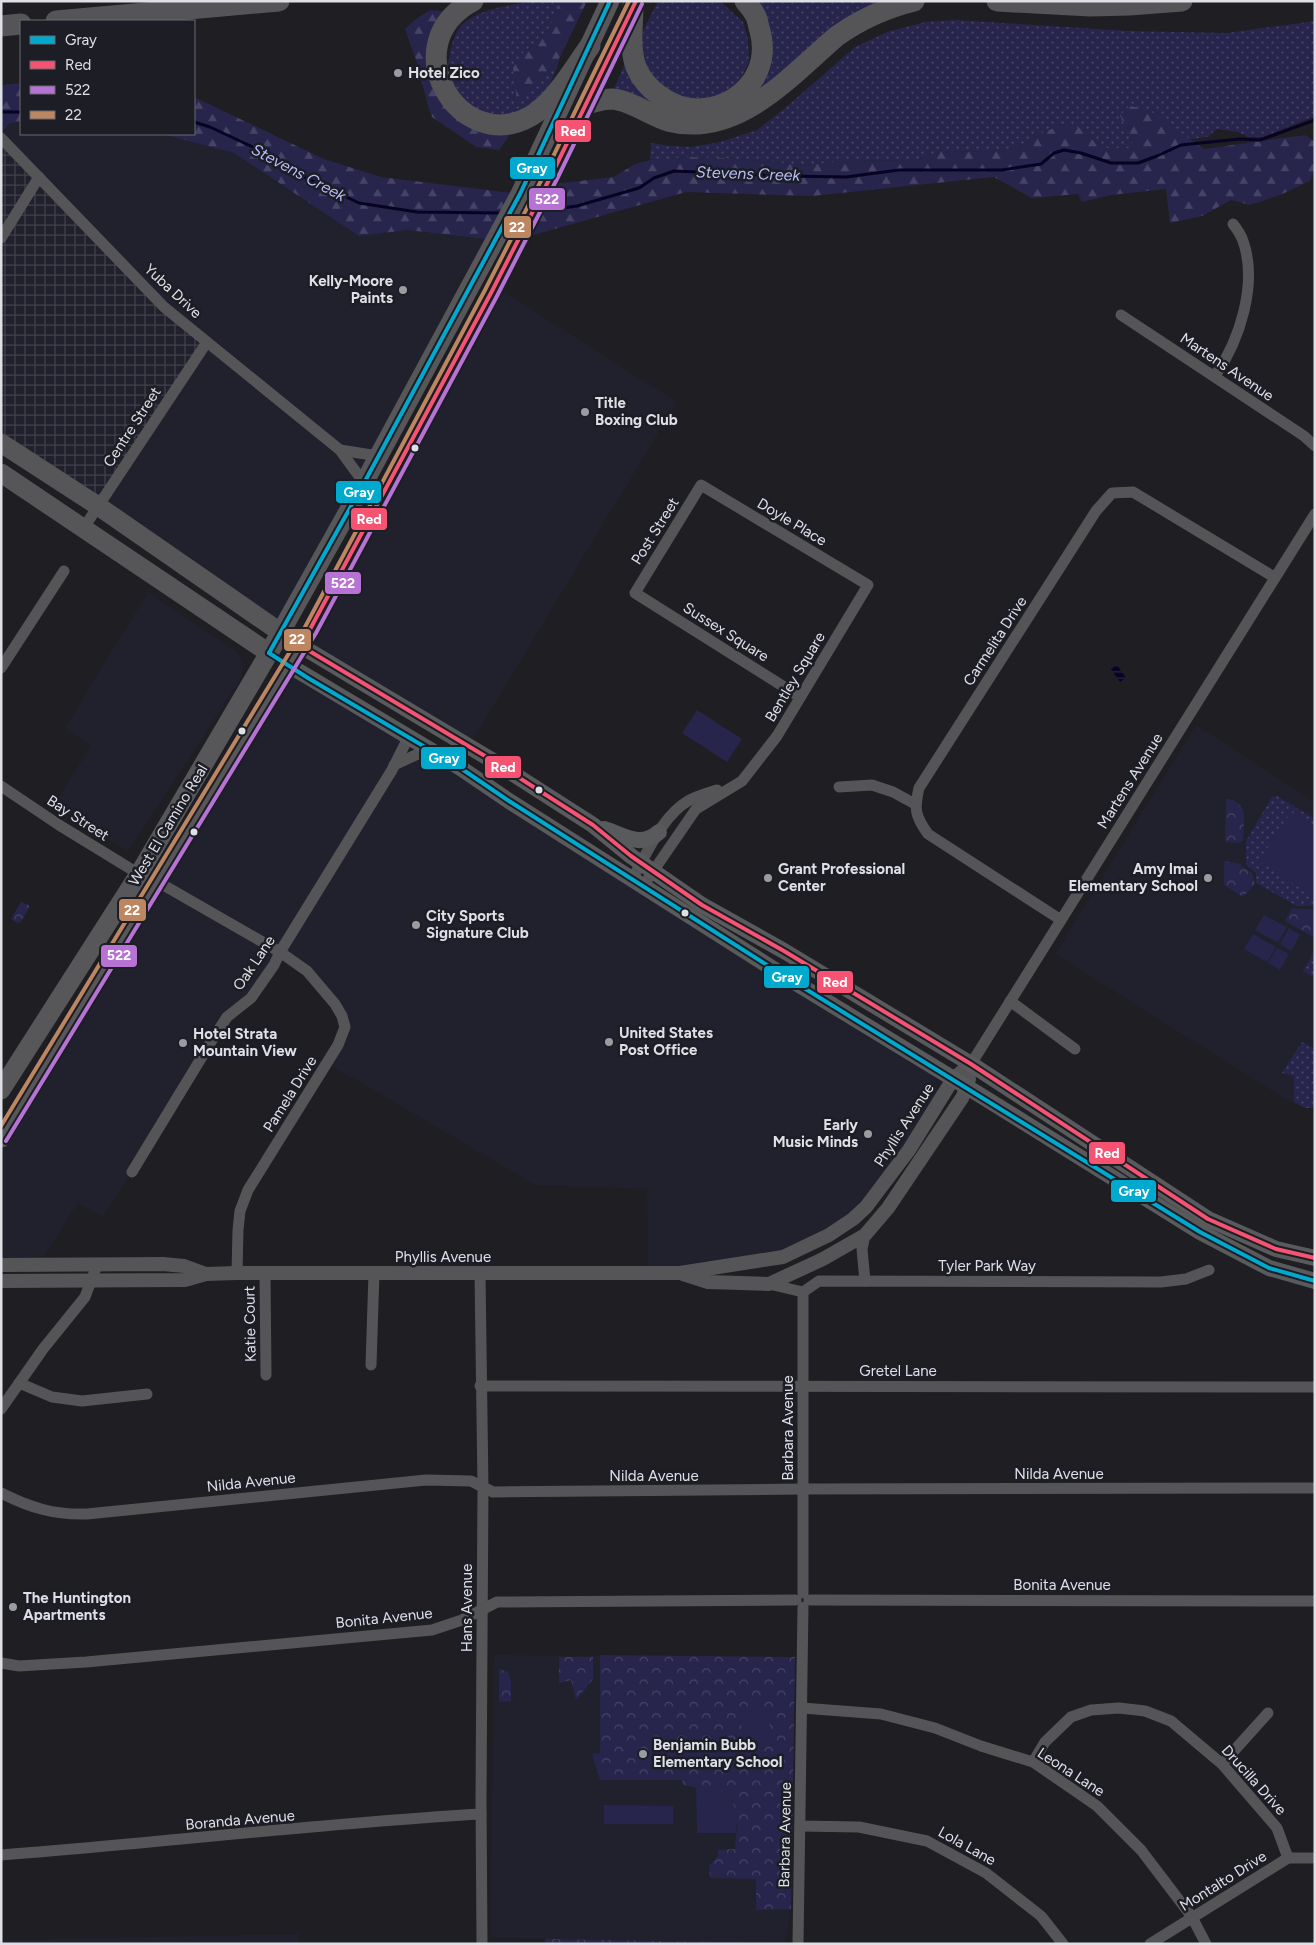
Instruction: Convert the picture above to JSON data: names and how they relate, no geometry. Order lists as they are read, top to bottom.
{
  "streets": {
    "main road": ["West El Camino Real"],
    "street": [
      "Yuba Drive",
      "Martens Avenue",
      "Centre Street",
      "Doyle Place",
      "Post Street",
      "Sussex Square",
      "Carmelita Drive",
      "Bentley Square",
      "Bay Street",
      "Oak Lane",
      "Pamela Drive",
      "Phyllis Avenue",
      "Tyler Park Way",
      "Katie Court",
      "Gretel Lane",
      "Barbara Avenue",
      "Nilda Avenue",
      "Bonita Avenue",
      "Hans Avenue",
      "Leona Lane",
      "Drucilla Drive",
      "Boranda Avenue",
      "Lola Lane",
      "Montalto Drive"
    ]
  },
  "crossings": [
    ["Yuba Drive", "Centre Street"],
    ["Yuba Drive", "West El Camino Real"],
    ["Martens Avenue", "Carmelita Drive"],
    ["Martens Avenue", "Phyllis Avenue"],
    ["Doyle Place", "Post Street"],
    ["Doyle Place", "Bentley Square"],
    ["Post Street", "Sussex Square"],
    ["Sussex Square", "Bentley Square"],
    ["Bay Street", "West El Camino Real"],
    ["Oak Lane", "Pamela Drive"],
    ["Pamela Drive", "Phyllis Avenue"],
    ["Phyllis Avenue", "Katie Court"],
    ["Phyllis Avenue", "Hans Avenue"],
    ["Tyler Park Way", "Barbara Avenue"],
    ["Gretel Lane", "Barbara Avenue"],
    ["Gretel Lane", "Hans Avenue"],
    ["Barbara Avenue", "Nilda Avenue"],
    ["Barbara Avenue", "Bonita Avenue"],
    ["Barbara Avenue", "Leona Lane"],
    ["Barbara Avenue", "Lola Lane"],
    ["Nilda Avenue", "Hans Avenue"],
    ["Bonita Avenue", "Hans Avenue"],
    ["Hans Avenue", "Boranda Avenue"],
    ["Leona Lane", "Drucilla Drive"],
    ["Leona Lane", "Montalto Drive"],
    ["Drucilla Drive", "Montalto Drive"]
  ],
  "water": ["Stevens Creek"],
  "places": [
    "Hotel Zico",
    "Kelly-Moore Paints",
    "Title Boxing Club",
    "Grant Professional Center",
    "Amy Imai Elementary School",
    "City Sports Signature Club",
    "United States Post Office",
    "Hotel Strata Mountain View",
    "Early Music Minds",
    "The Huntington Apartments",
    "Benjamin Bubb Elementary School"
  ],
  "lines": [
    "transit line Gray",
    "transit line Red",
    "transit line 22",
    "transit line 522"
  ],
  "legend": [
    "Gray",
    "Red",
    "522",
    "22"
  ]
}
